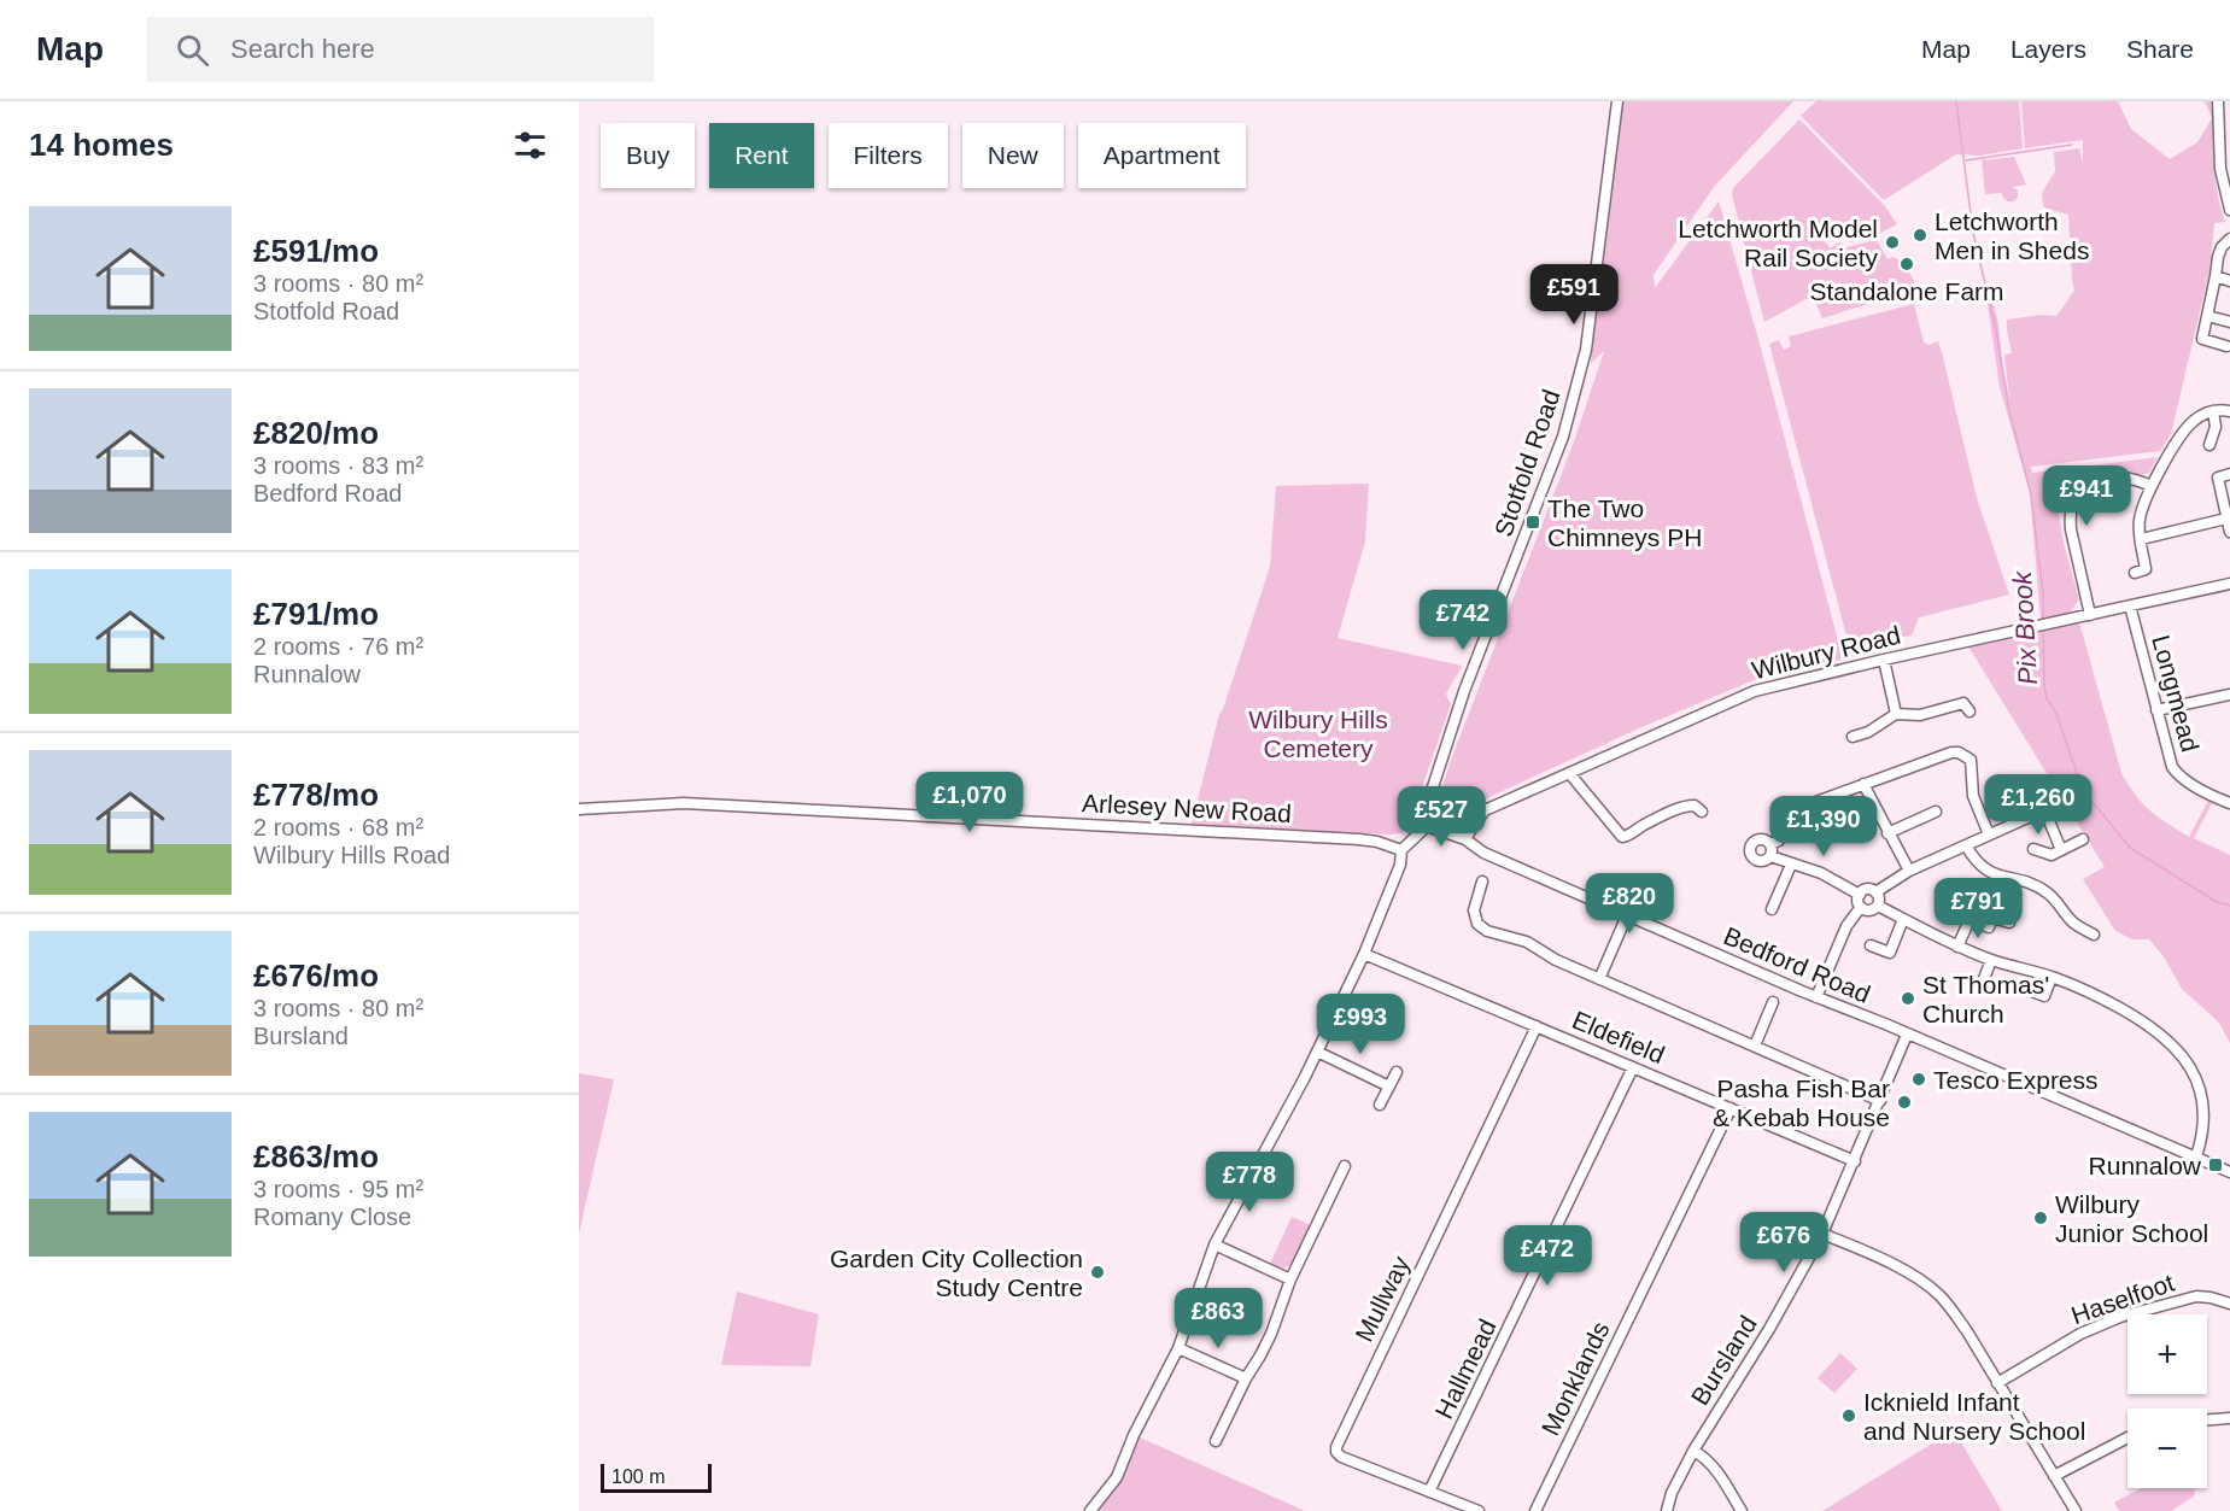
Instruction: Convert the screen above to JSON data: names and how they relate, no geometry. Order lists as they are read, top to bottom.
{
  "streets": {
    "street": [
      "Stotfold Road",
      "Wilbury Road",
      "Longmead",
      "Arlesey New Road",
      "Bedford Road",
      "Eldefield",
      "Mullway",
      "Haselfoot",
      "Bursland",
      "Hallmead",
      "Monklands"
    ]
  },
  "crossings": [
    ["Stotfold Road", "Bedford Road"],
    ["Wilbury Road", "Longmead"],
    ["Wilbury Road", "Bedford Road"],
    ["Bedford Road", "Bursland"],
    ["Eldefield", "Mullway"],
    ["Eldefield", "Bursland"],
    ["Eldefield", "Hallmead"],
    ["Eldefield", "Monklands"],
    ["Mullway", "Hallmead"]
  ],
  "water": ["Pix Brook"],
  "parks": ["Wilbury Hills Cemetery"],
  "places": {
    "other": [
      "Letchworth Men in Sheds",
      "Letchworth Model Rail Society",
      "Standalone Farm",
      "St Thomas' Church",
      "Tesco Express",
      "Pasha Fish Bar & Kebab House",
      "Wilbury Junior School",
      "Garden City Collection Study Centre",
      "Icknield Infant and Nursery School"
    ],
    "transit": ["The Two Chimneys PH", "Runnalow"]
  },
  "scale_bar": "100 m",
  "page": {
    "header": "Map",
    "search": "Search here",
    "nav": ["Map", "Layers", "Share"],
    "heading": "14 homes",
    "chip": [
      "Buy",
      "Rent",
      "Filters",
      "New",
      "Apartment"
    ],
    "list": [
      {
        "name": "£591/mo",
        "note": "3 rooms · 80 m² · Stotfold Road"
      },
      {
        "name": "£820/mo",
        "note": "3 rooms · 83 m² · Bedford Road"
      },
      {
        "name": "£791/mo",
        "note": "2 rooms · 76 m² · Runnalow"
      },
      {
        "name": "£778/mo",
        "note": "2 rooms · 68 m² · Wilbury Hills Road"
      },
      {
        "name": "£676/mo",
        "note": "3 rooms · 80 m² · Bursland"
      },
      {
        "name": "£863/mo",
        "note": "3 rooms · 95 m² · Romany Close"
      }
    ],
    "price": [
      "£591",
      "£941",
      "£742",
      "£1,070",
      "£1,260",
      "£527",
      "£1,390",
      "£820",
      "£791",
      "£993",
      "£778",
      "£676",
      "£472",
      "£863"
    ],
    "map_buttons": ["+", "−"],
    "scale": "100 m"
  }
}
